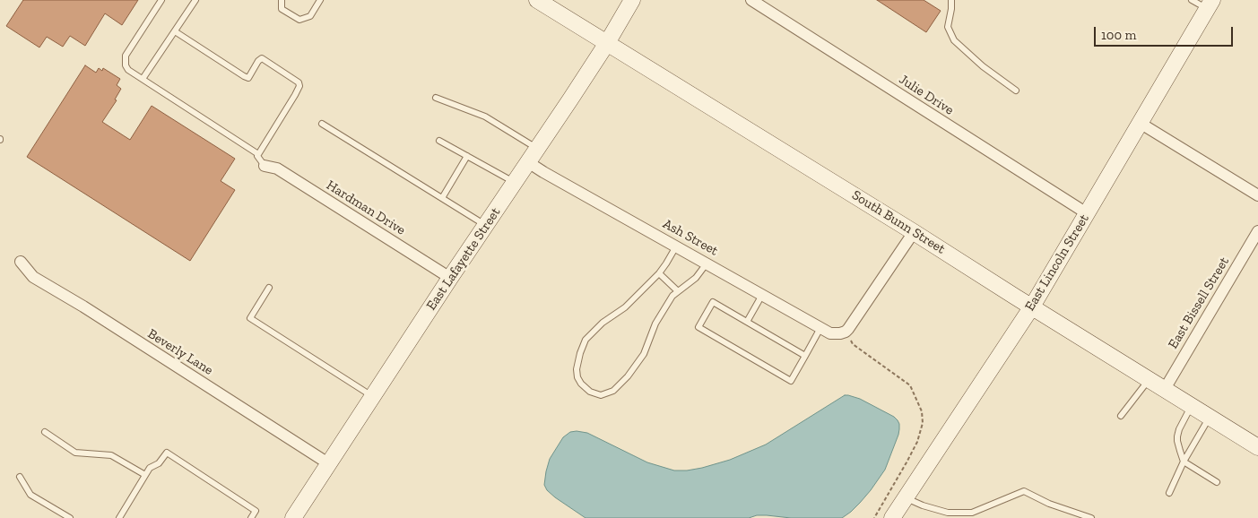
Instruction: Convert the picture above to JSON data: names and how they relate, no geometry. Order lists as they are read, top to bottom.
{
  "streets": {
    "street": [
      "Julie Drive",
      "Hardman Drive",
      "South Bunn Street",
      "Ash Street",
      "East Lafayette Street",
      "East Lincoln Street",
      "East Bissell Street",
      "Beverly Lane"
    ]
  },
  "crossings": [
    ["Julie Drive", "East Lincoln Street"],
    ["Hardman Drive", "East Lafayette Street"],
    ["South Bunn Street", "East Lafayette Street"],
    ["South Bunn Street", "East Lincoln Street"],
    ["South Bunn Street", "East Bissell Street"],
    ["Ash Street", "East Lafayette Street"],
    ["East Lafayette Street", "Beverly Lane"]
  ],
  "scale_bar": "100 m"
}
